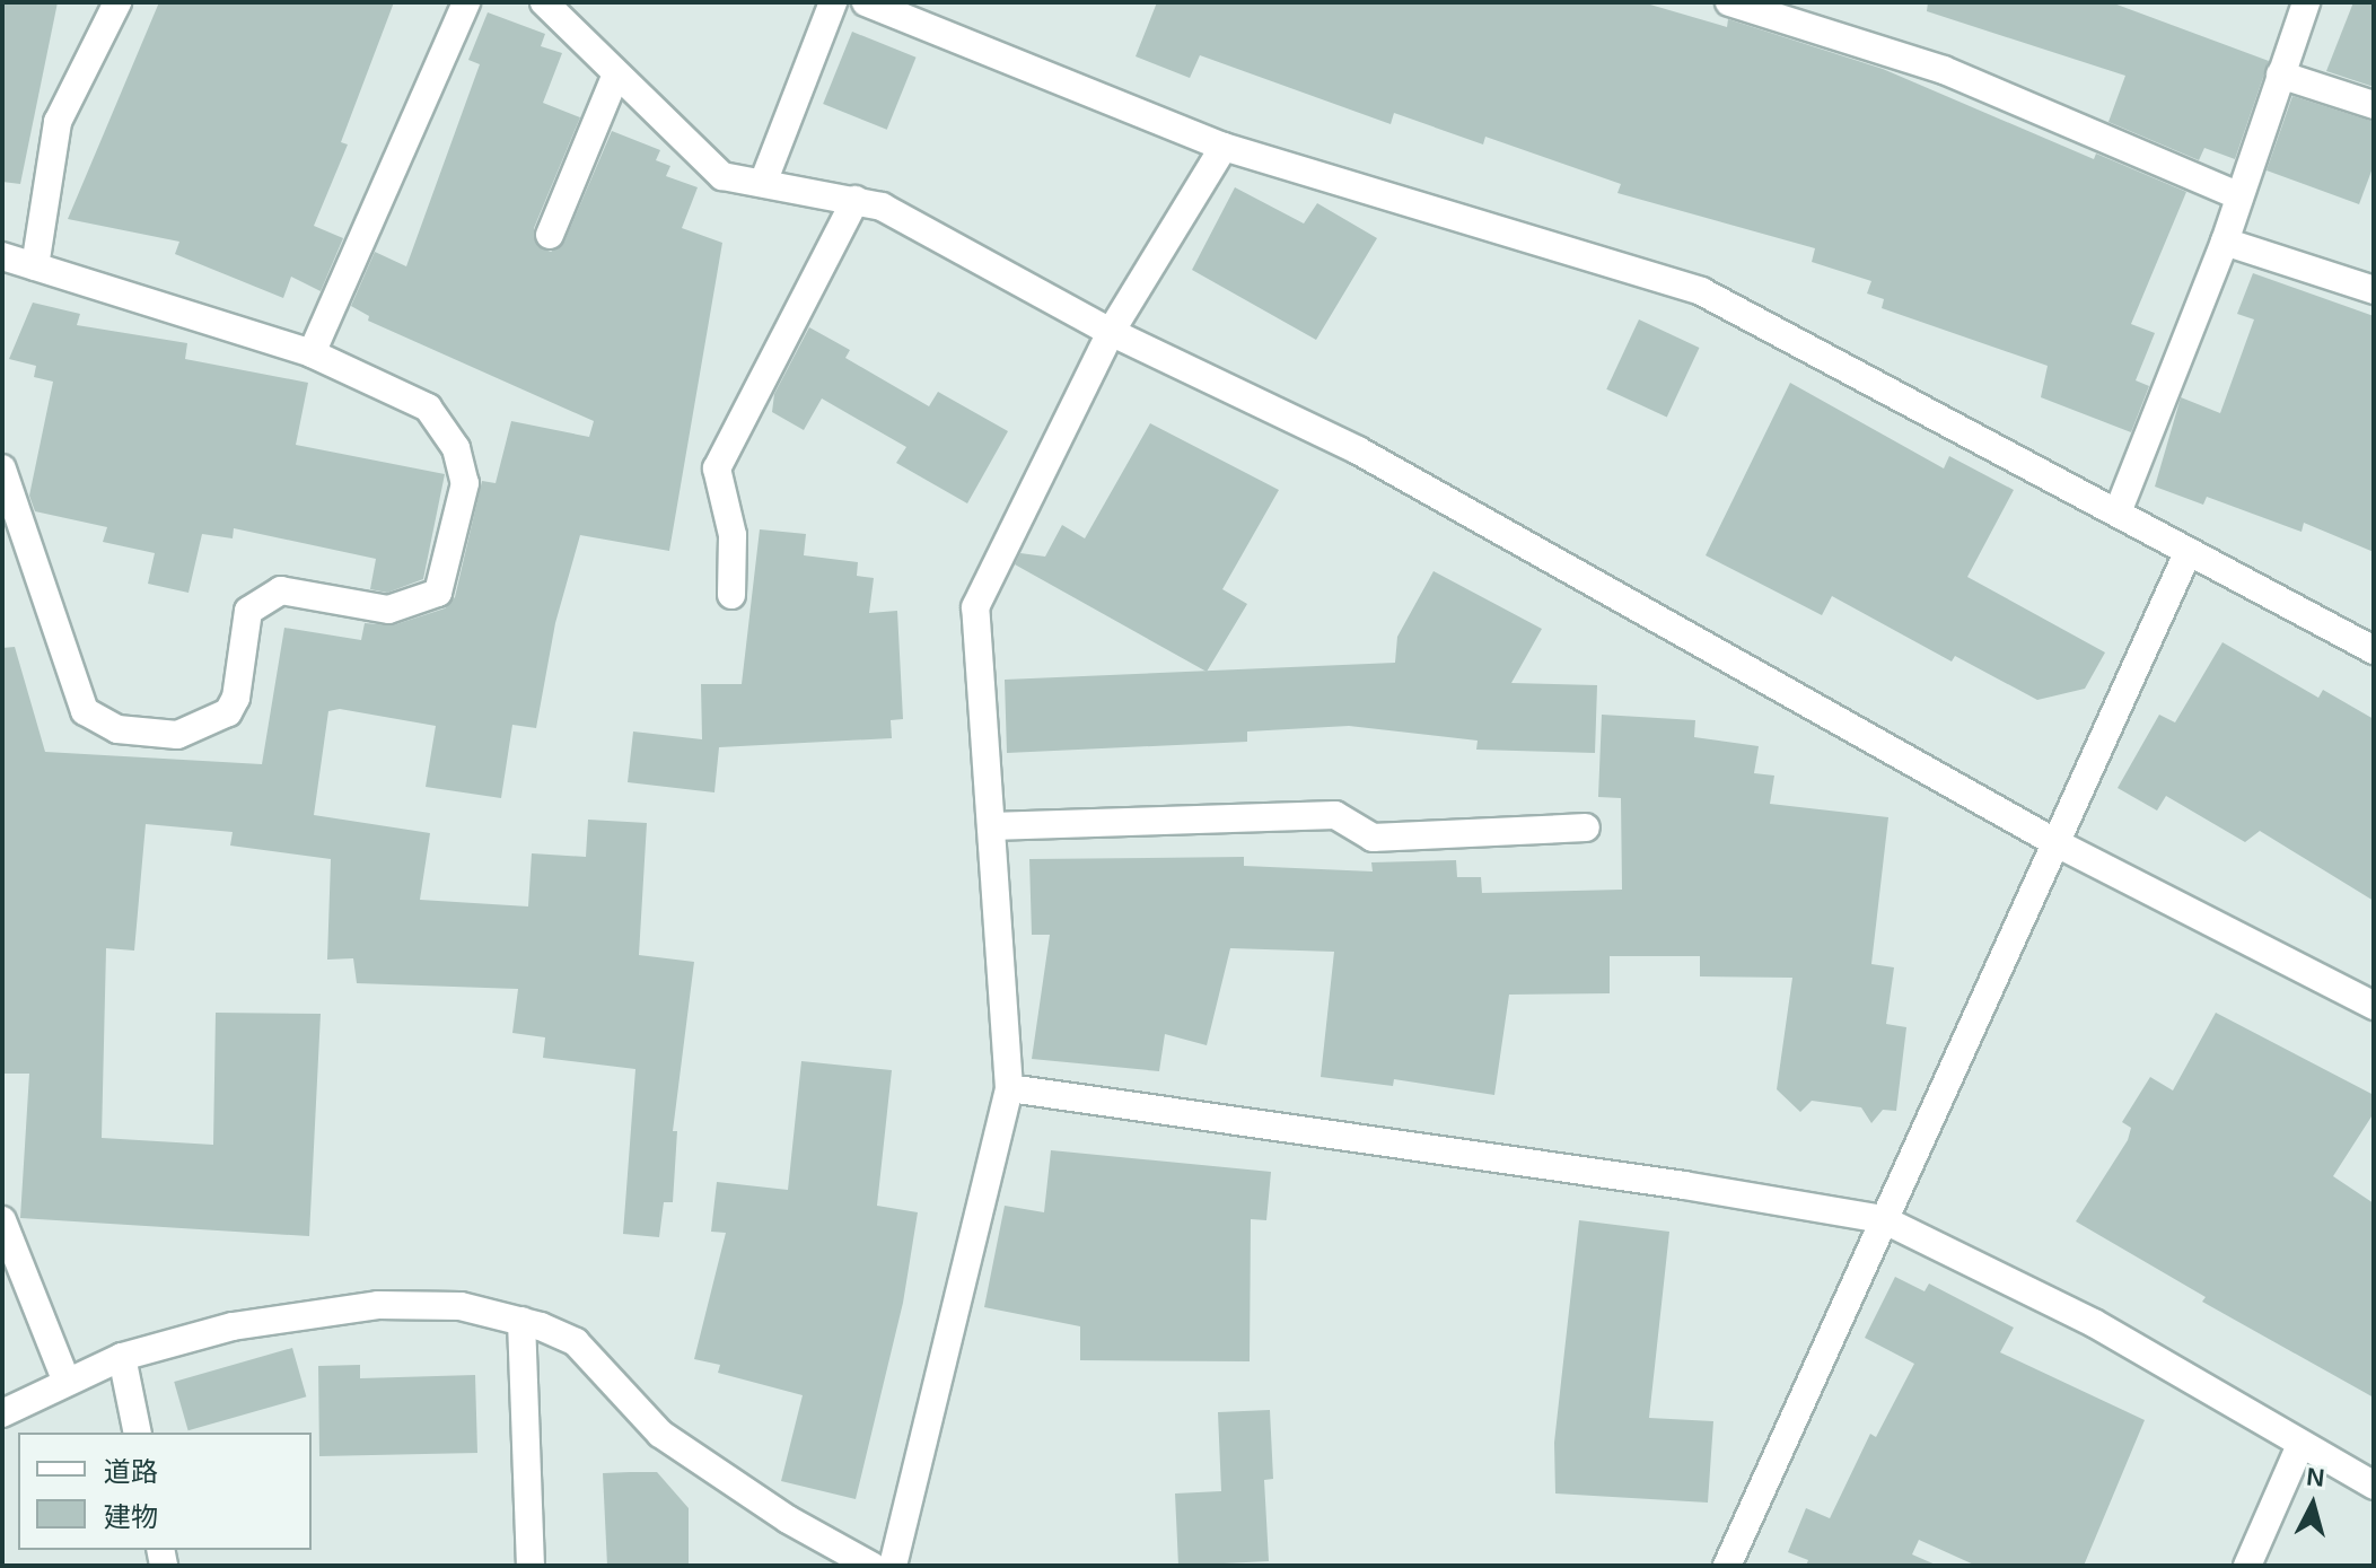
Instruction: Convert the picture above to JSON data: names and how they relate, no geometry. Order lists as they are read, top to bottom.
{
  "legend": ["道路", "建物"],
  "north": "top"
}
